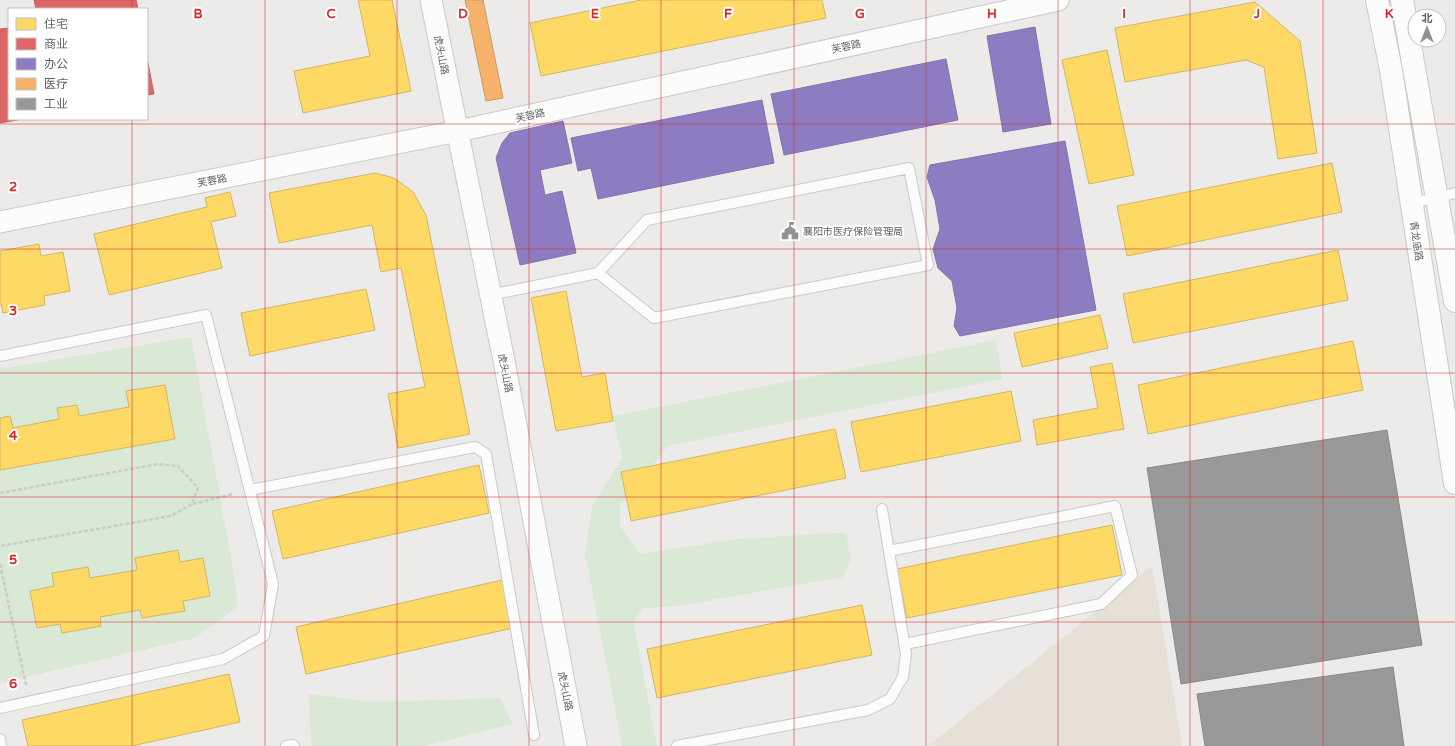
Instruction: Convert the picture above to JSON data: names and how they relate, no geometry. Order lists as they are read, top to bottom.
{
  "streets": {
    "street": ["芙蓉路", "虎头山路", "青龙庙路"]
  },
  "crossings": [
    ["芙蓉路", "虎头山路"]
  ],
  "places": {
    "public building": ["襄阳市医疗保险管理局"]
  },
  "legend": [
    "住宅",
    "商业",
    "办公",
    "医疗",
    "工业"
  ],
  "north": "top",
  "grid": {
    "columns": [
      "B",
      "C",
      "D",
      "E",
      "F",
      "G",
      "H",
      "I",
      "J",
      "K"
    ],
    "rows": [
      "2",
      "3",
      "4",
      "5",
      "6"
    ]
  }
}
